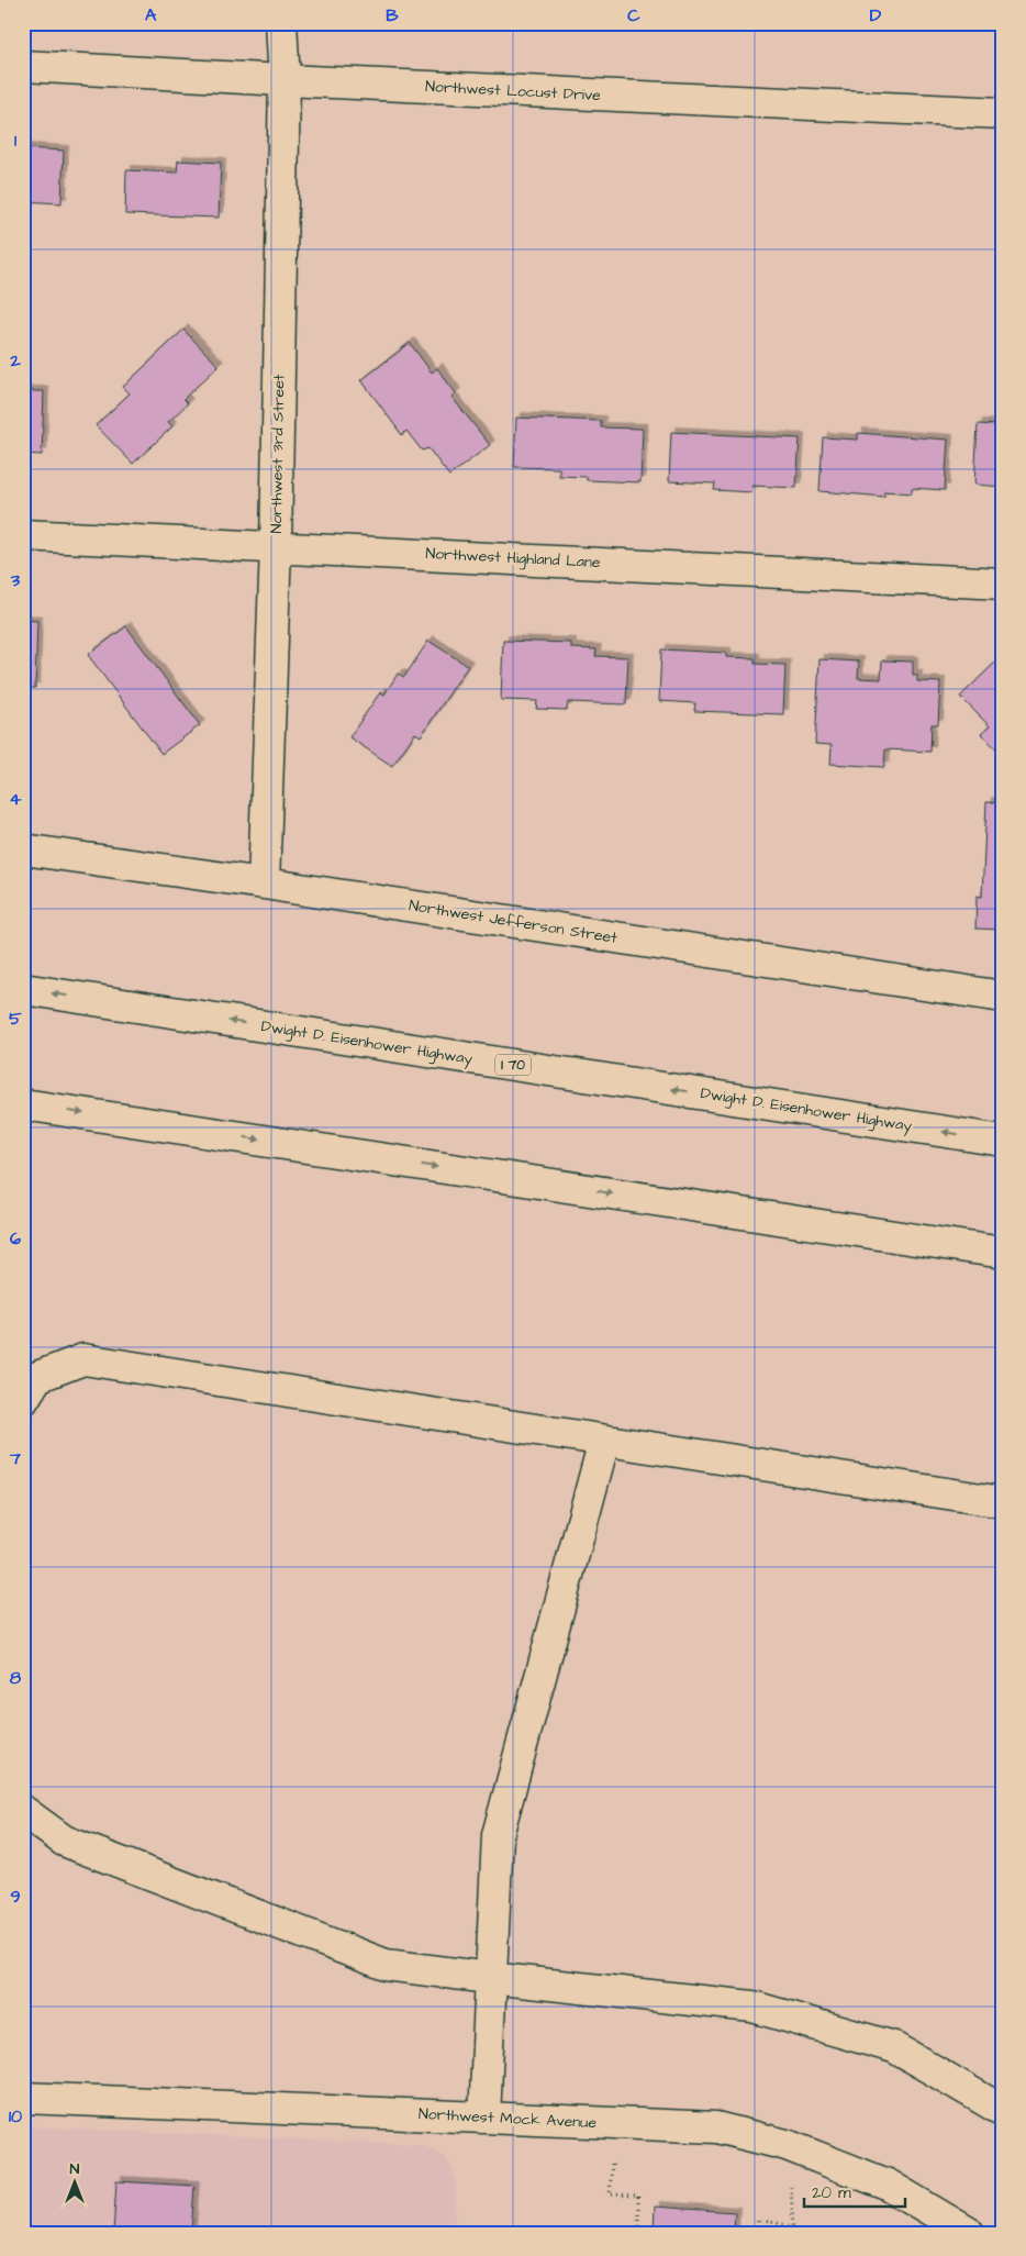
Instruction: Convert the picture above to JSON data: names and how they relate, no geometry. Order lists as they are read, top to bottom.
{
  "streets": {
    "main road": [
      "Northwest Locust Drive",
      "Northwest 3rd Street",
      "Northwest Highland Lane",
      "Northwest Jefferson Street",
      "Dwight D. Eisenhower Highway",
      "I 70",
      "Northwest Mock Avenue"
    ]
  },
  "crossings": [
    ["Northwest Locust Drive", "Northwest 3rd Street"],
    ["Northwest 3rd Street", "Northwest Highland Lane"],
    ["Northwest 3rd Street", "Northwest Jefferson Street"]
  ],
  "scale_bar": "20 m",
  "north": "top",
  "grid": {
    "columns": [
      "A",
      "B",
      "C",
      "D"
    ],
    "rows": [
      "1",
      "2",
      "3",
      "4",
      "5",
      "6",
      "7",
      "8",
      "9",
      "10"
    ]
  }
}
